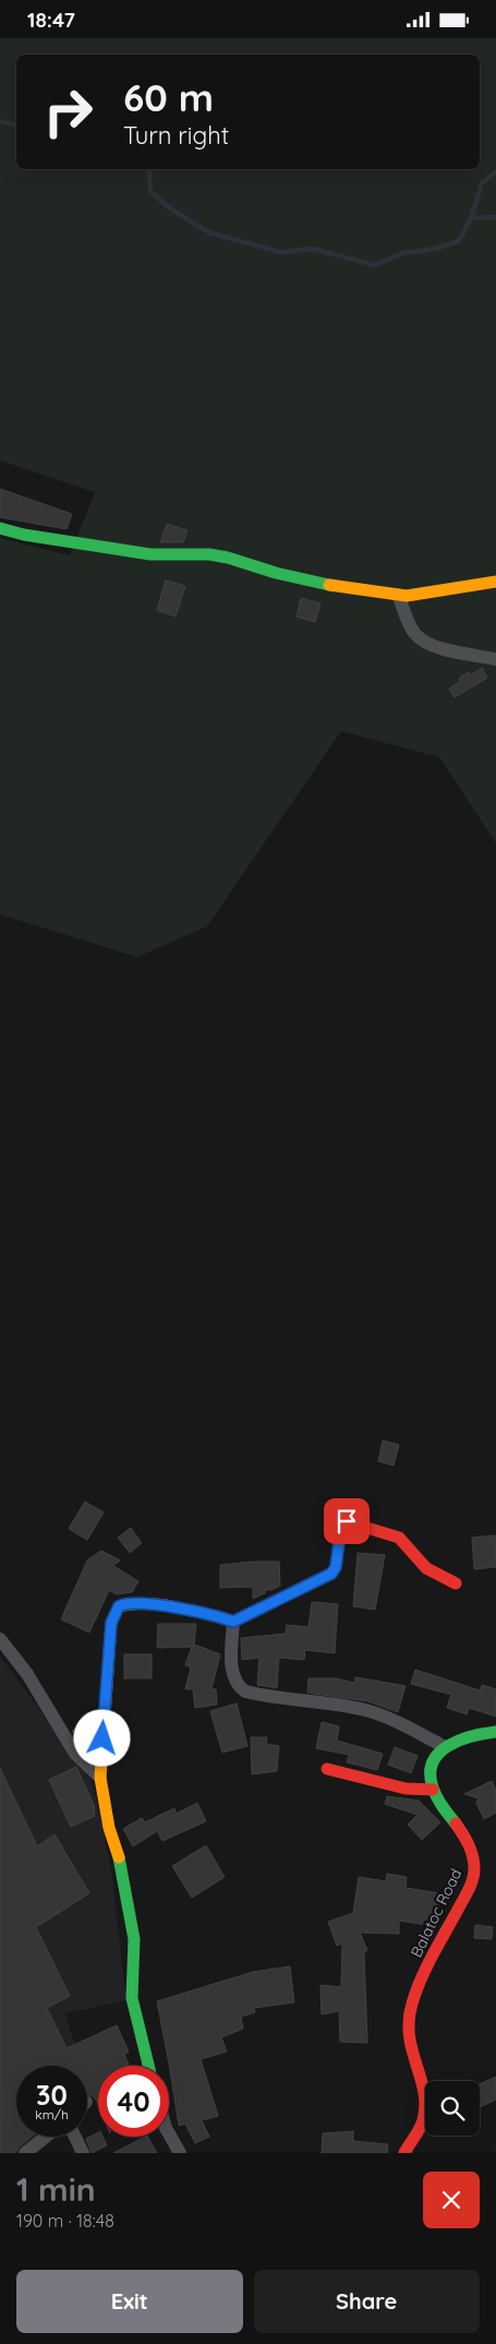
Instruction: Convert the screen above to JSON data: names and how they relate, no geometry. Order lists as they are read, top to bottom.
{
  "streets": {
    "street": ["Balatoc Road"]
  },
  "page": {
    "status": "18:47",
    "turn": ["60 m", "Turn right"],
    "speed": "30 km/h",
    "limit": "40",
    "heading": ["1 min", "190 m · 18:48"],
    "buttons": ["Exit", "Share"]
  }
}
